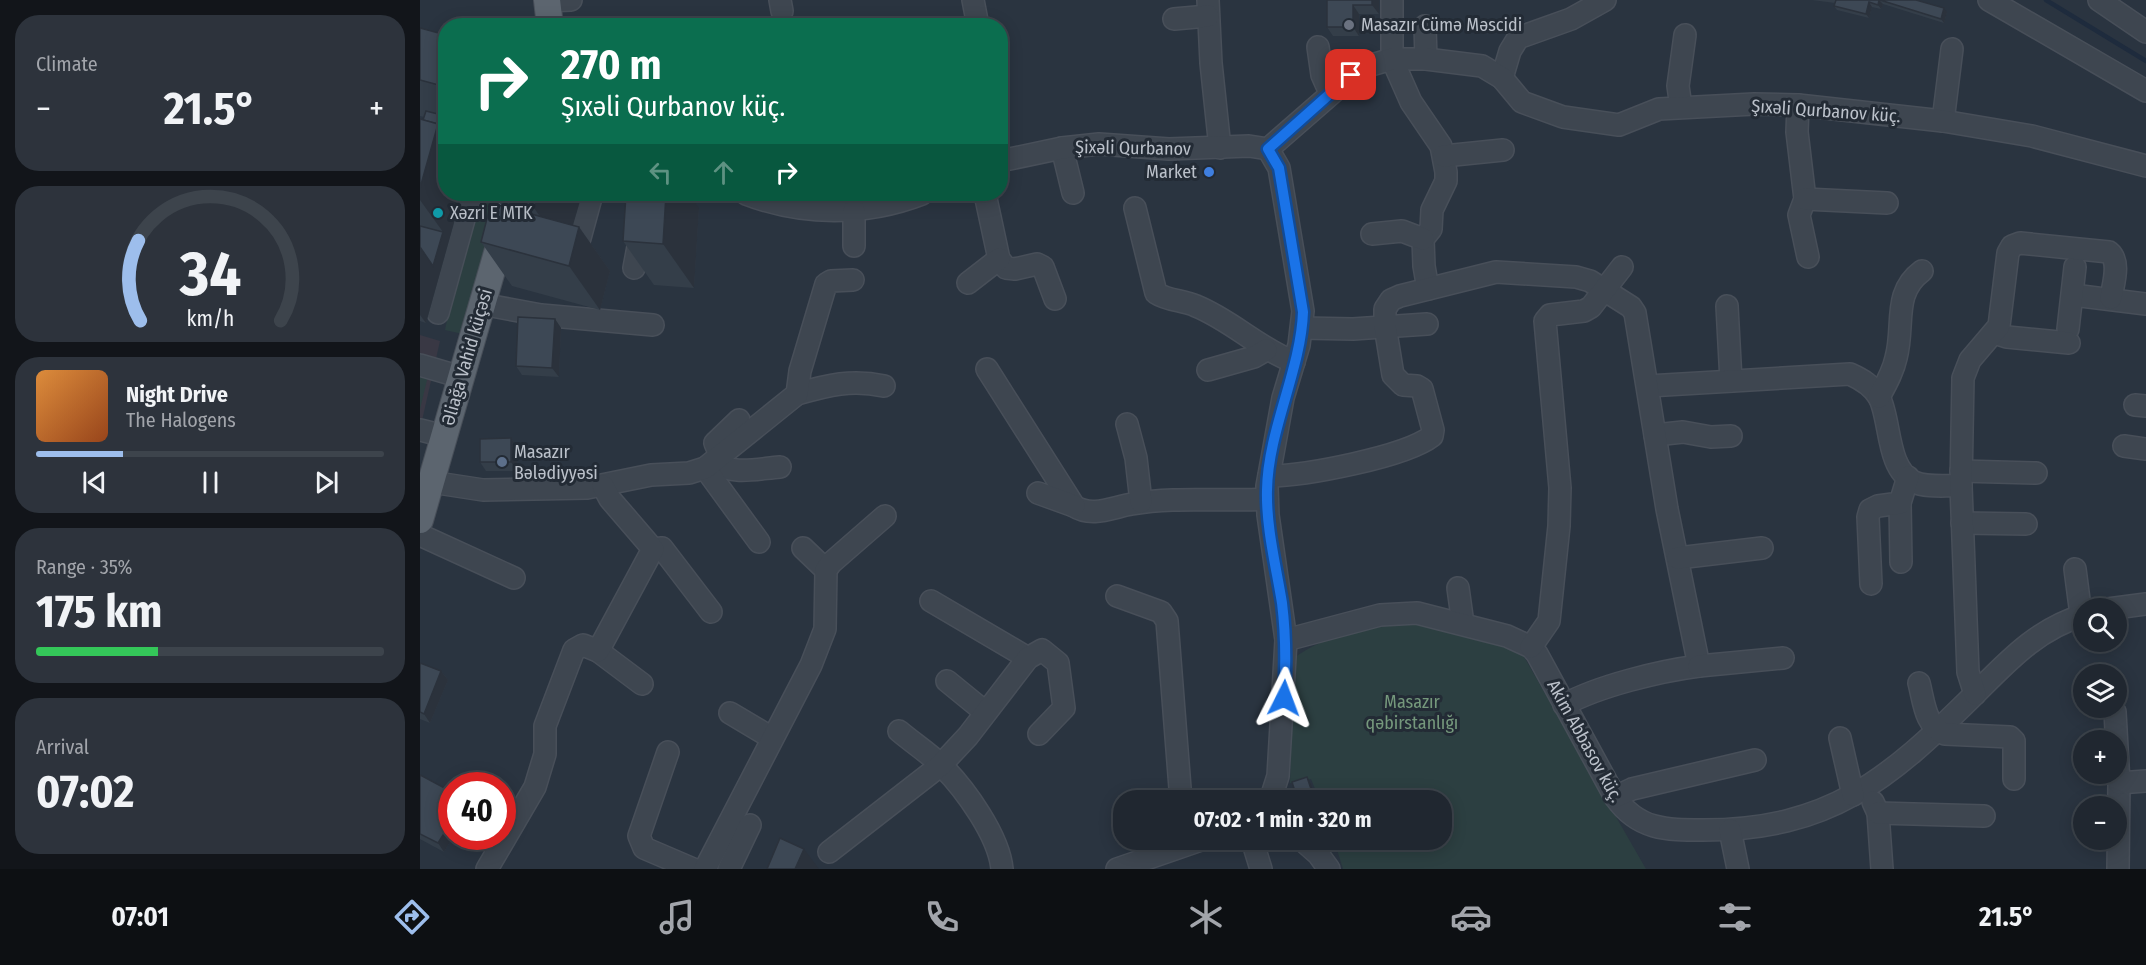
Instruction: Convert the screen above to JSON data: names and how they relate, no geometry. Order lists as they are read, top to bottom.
{
  "streets": {
    "main road": ["Əliağa Vahid küçəsi"],
    "street": ["Şıxəli Qurbanov küç.", "Şixəli Qurbanov", "Akim Abbasov küç."]
  },
  "crossings": [
    ["Şıxəli Qurbanov küç.", "Şixəli Qurbanov"]
  ],
  "parks": ["Masazır qəbirstanlığı"],
  "places": [
    "Masazır Cümə Məscidi",
    "Market",
    "Xəzri E MTK",
    "Masazır Bələdiyyəsi"
  ],
  "page": {
    "tile": [
      "Climate",
      ["Range · 35%", "175 km"],
      ["Arrival", "07:02"]
    ],
    "turn": ["270 m", "Şıxəli Qurbanov küç."],
    "heat": ["−", "21.5°", "+"],
    "song": ["Night Drive", "The Halogens"],
    "map_buttons": ["+", "−"],
    "limit": "40",
    "trip": "07:02 · 1 min · 320 m",
    "tabs": ["07:01", "21.5°"],
    "gauge": ["34", "km/h"]
  }
}
